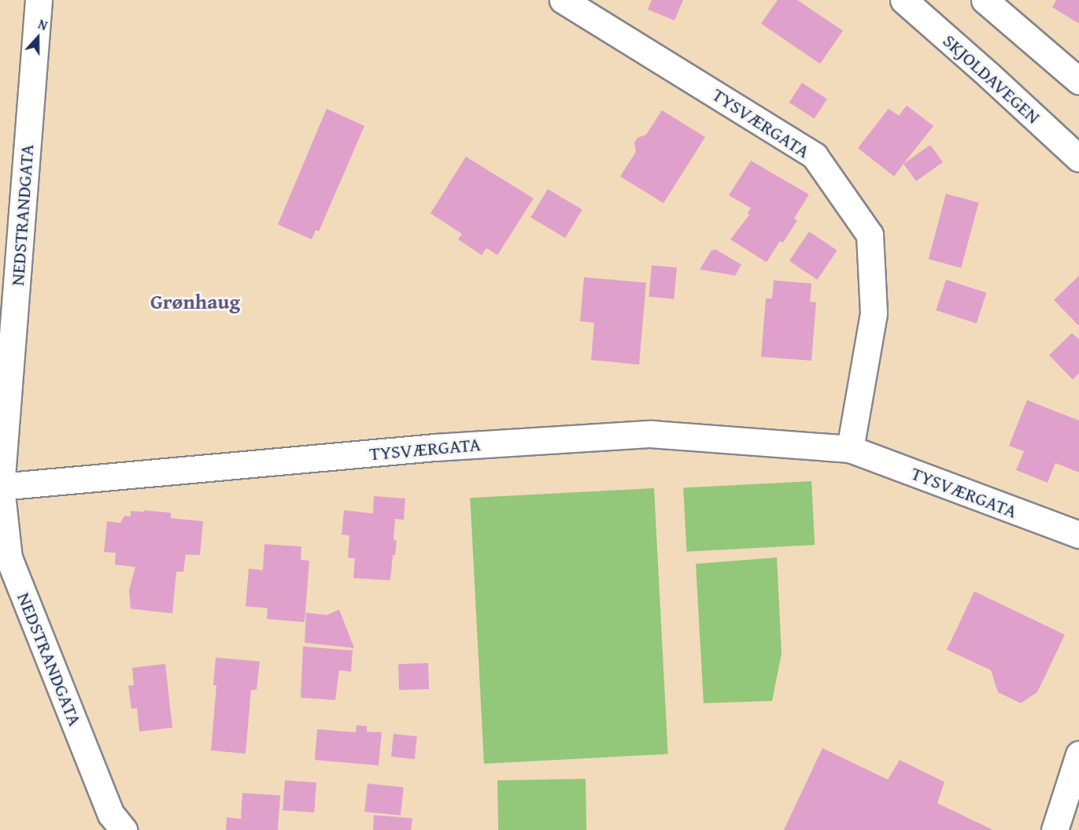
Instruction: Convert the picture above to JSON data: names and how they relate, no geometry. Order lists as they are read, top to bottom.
{
  "streets": {
    "street": ["SKJOLDAVEGEN", "TYSVÆRGATA", "NEDSTRANDGATA"]
  },
  "crossings": [
    ["TYSVÆRGATA", "NEDSTRANDGATA"]
  ],
  "districts": ["Grønhaug"],
  "north": "top"
}
